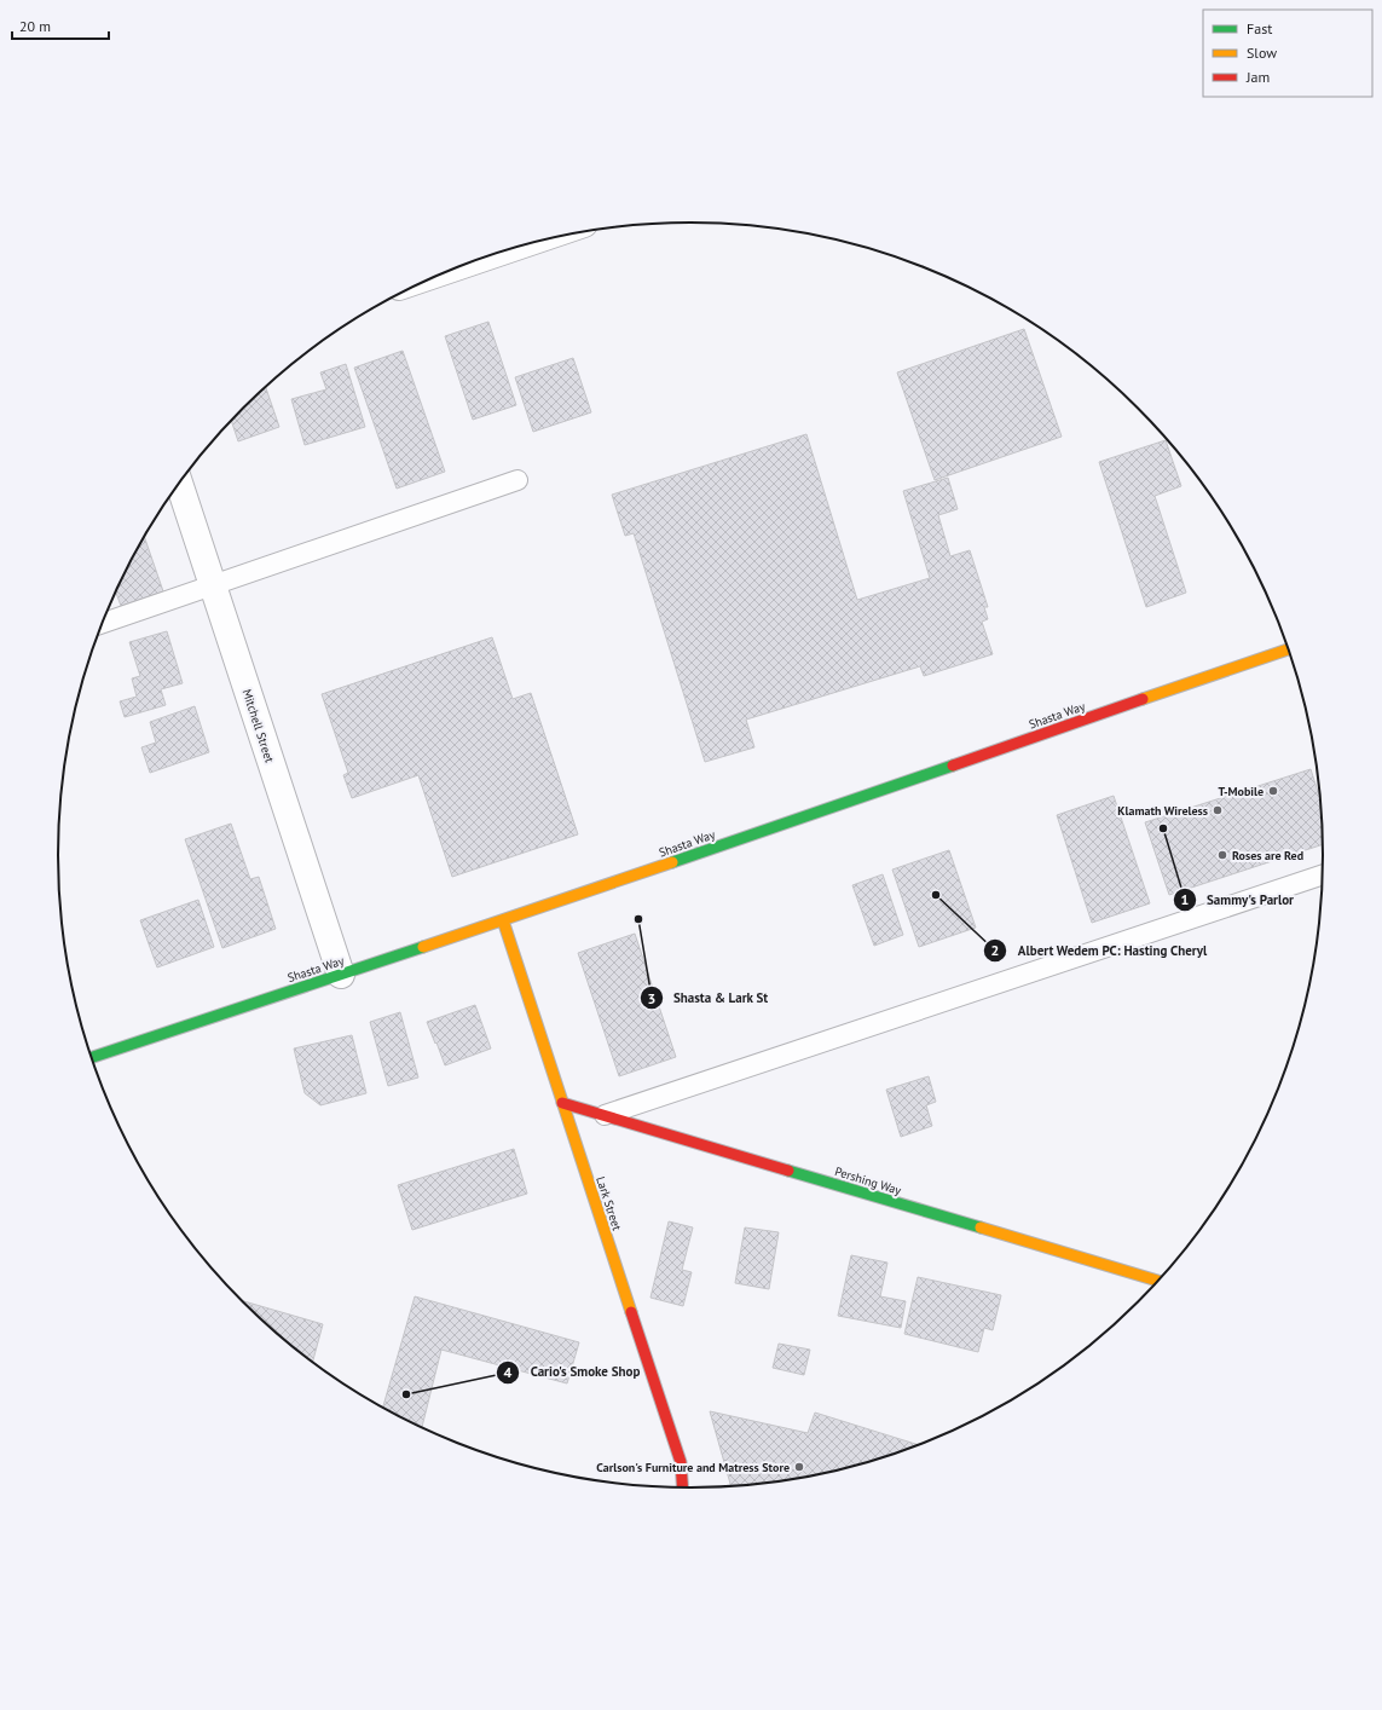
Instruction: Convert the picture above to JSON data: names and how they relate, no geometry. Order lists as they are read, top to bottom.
{
  "streets": {
    "main road": ["Shasta Way", "Pershing Way", "Lark Street"],
    "street": ["Mitchell Street"]
  },
  "crossings": [
    ["Shasta Way", "Mitchell Street"],
    ["Shasta Way", "Lark Street"],
    ["Pershing Way", "Lark Street"]
  ],
  "places": [
    "T-Mobile",
    "Klamath Wireless",
    "Sammy's Parlor",
    "Roses are Red",
    "Albert Wedem PC: Hasting Cheryl",
    "Shasta & Lark St",
    "Cario's Smoke Shop",
    "Carlson's Furniture and Matress Store"
  ],
  "legend": ["Fast", "Slow", "Jam"],
  "scale_bar": "20 m"
}
